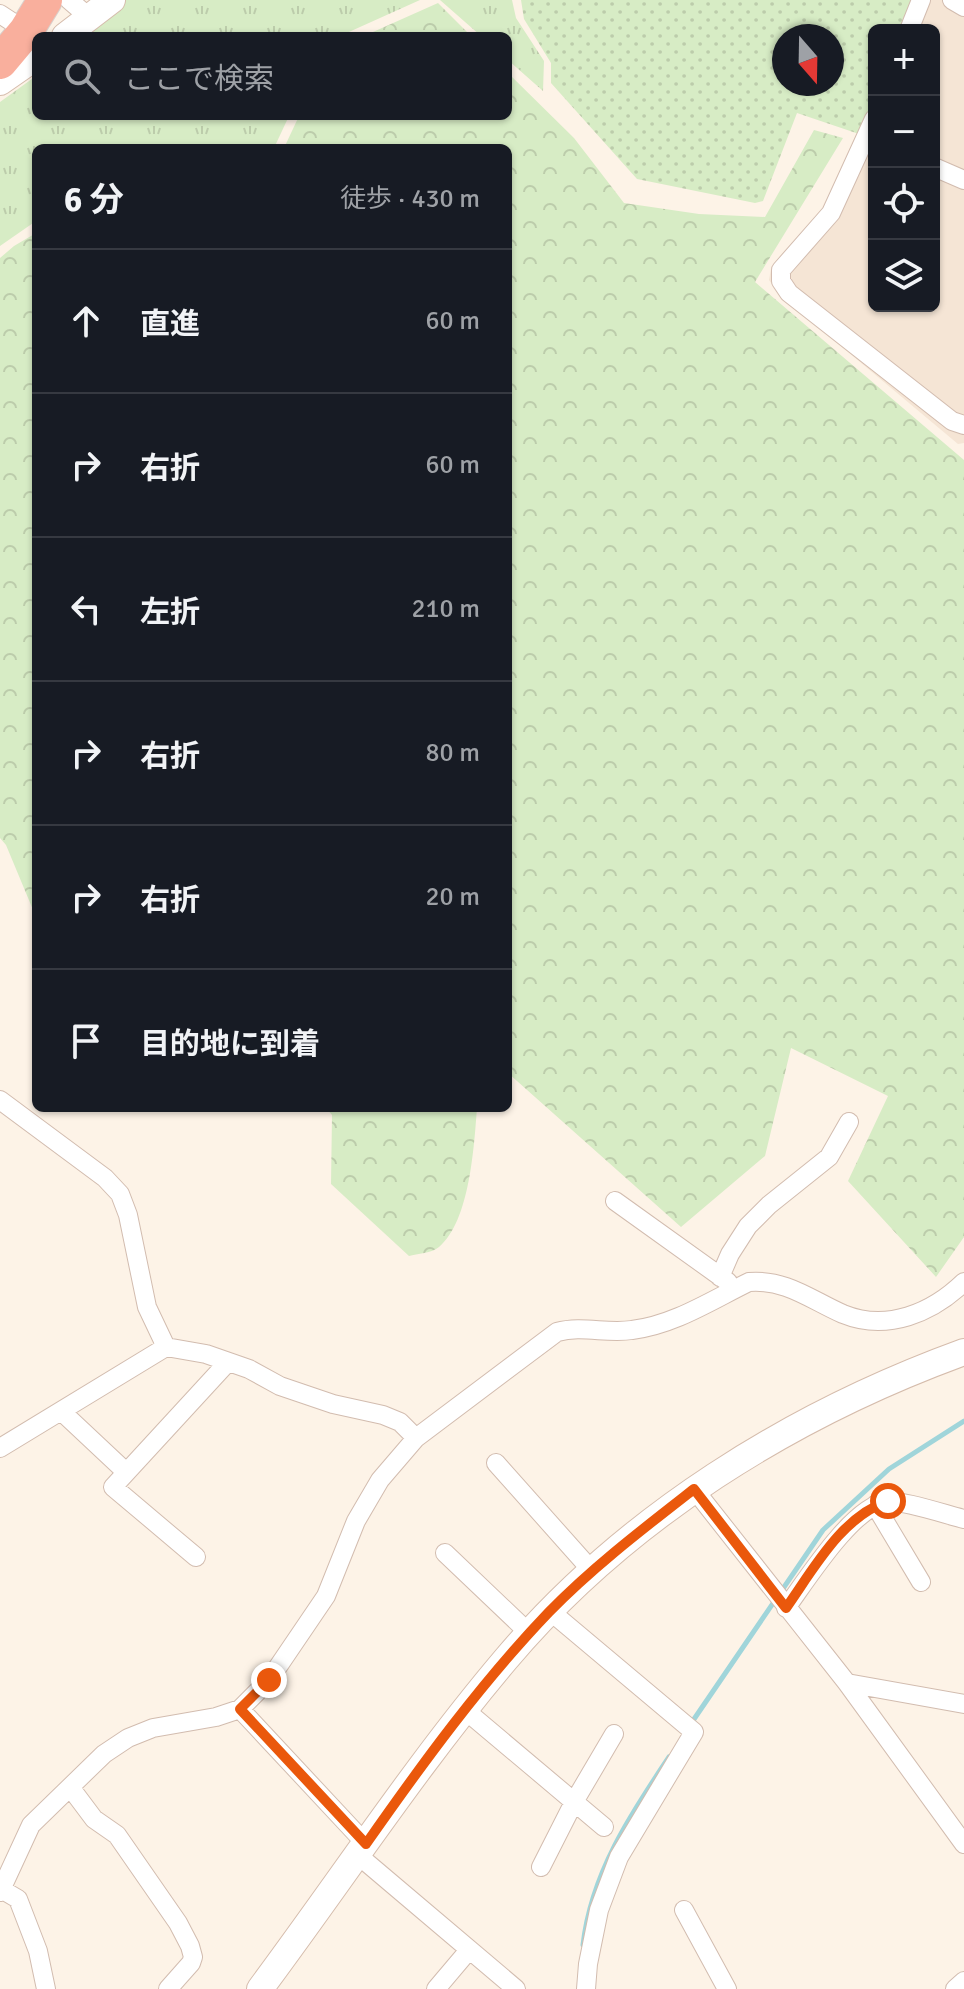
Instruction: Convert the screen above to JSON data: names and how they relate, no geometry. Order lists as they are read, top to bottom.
{
  "north": "bottom",
  "page": {
    "map_buttons": ["+", "−"],
    "search": "ここで検索",
    "heading": ["6 分", "徒歩 · 430 m"],
    "list": [
      ["直進", "60 m"],
      ["右折", "60 m"],
      ["左折", "210 m"],
      ["右折", "80 m"],
      ["右折", "20 m"],
      "目的地に到着"
    ]
  }
}
